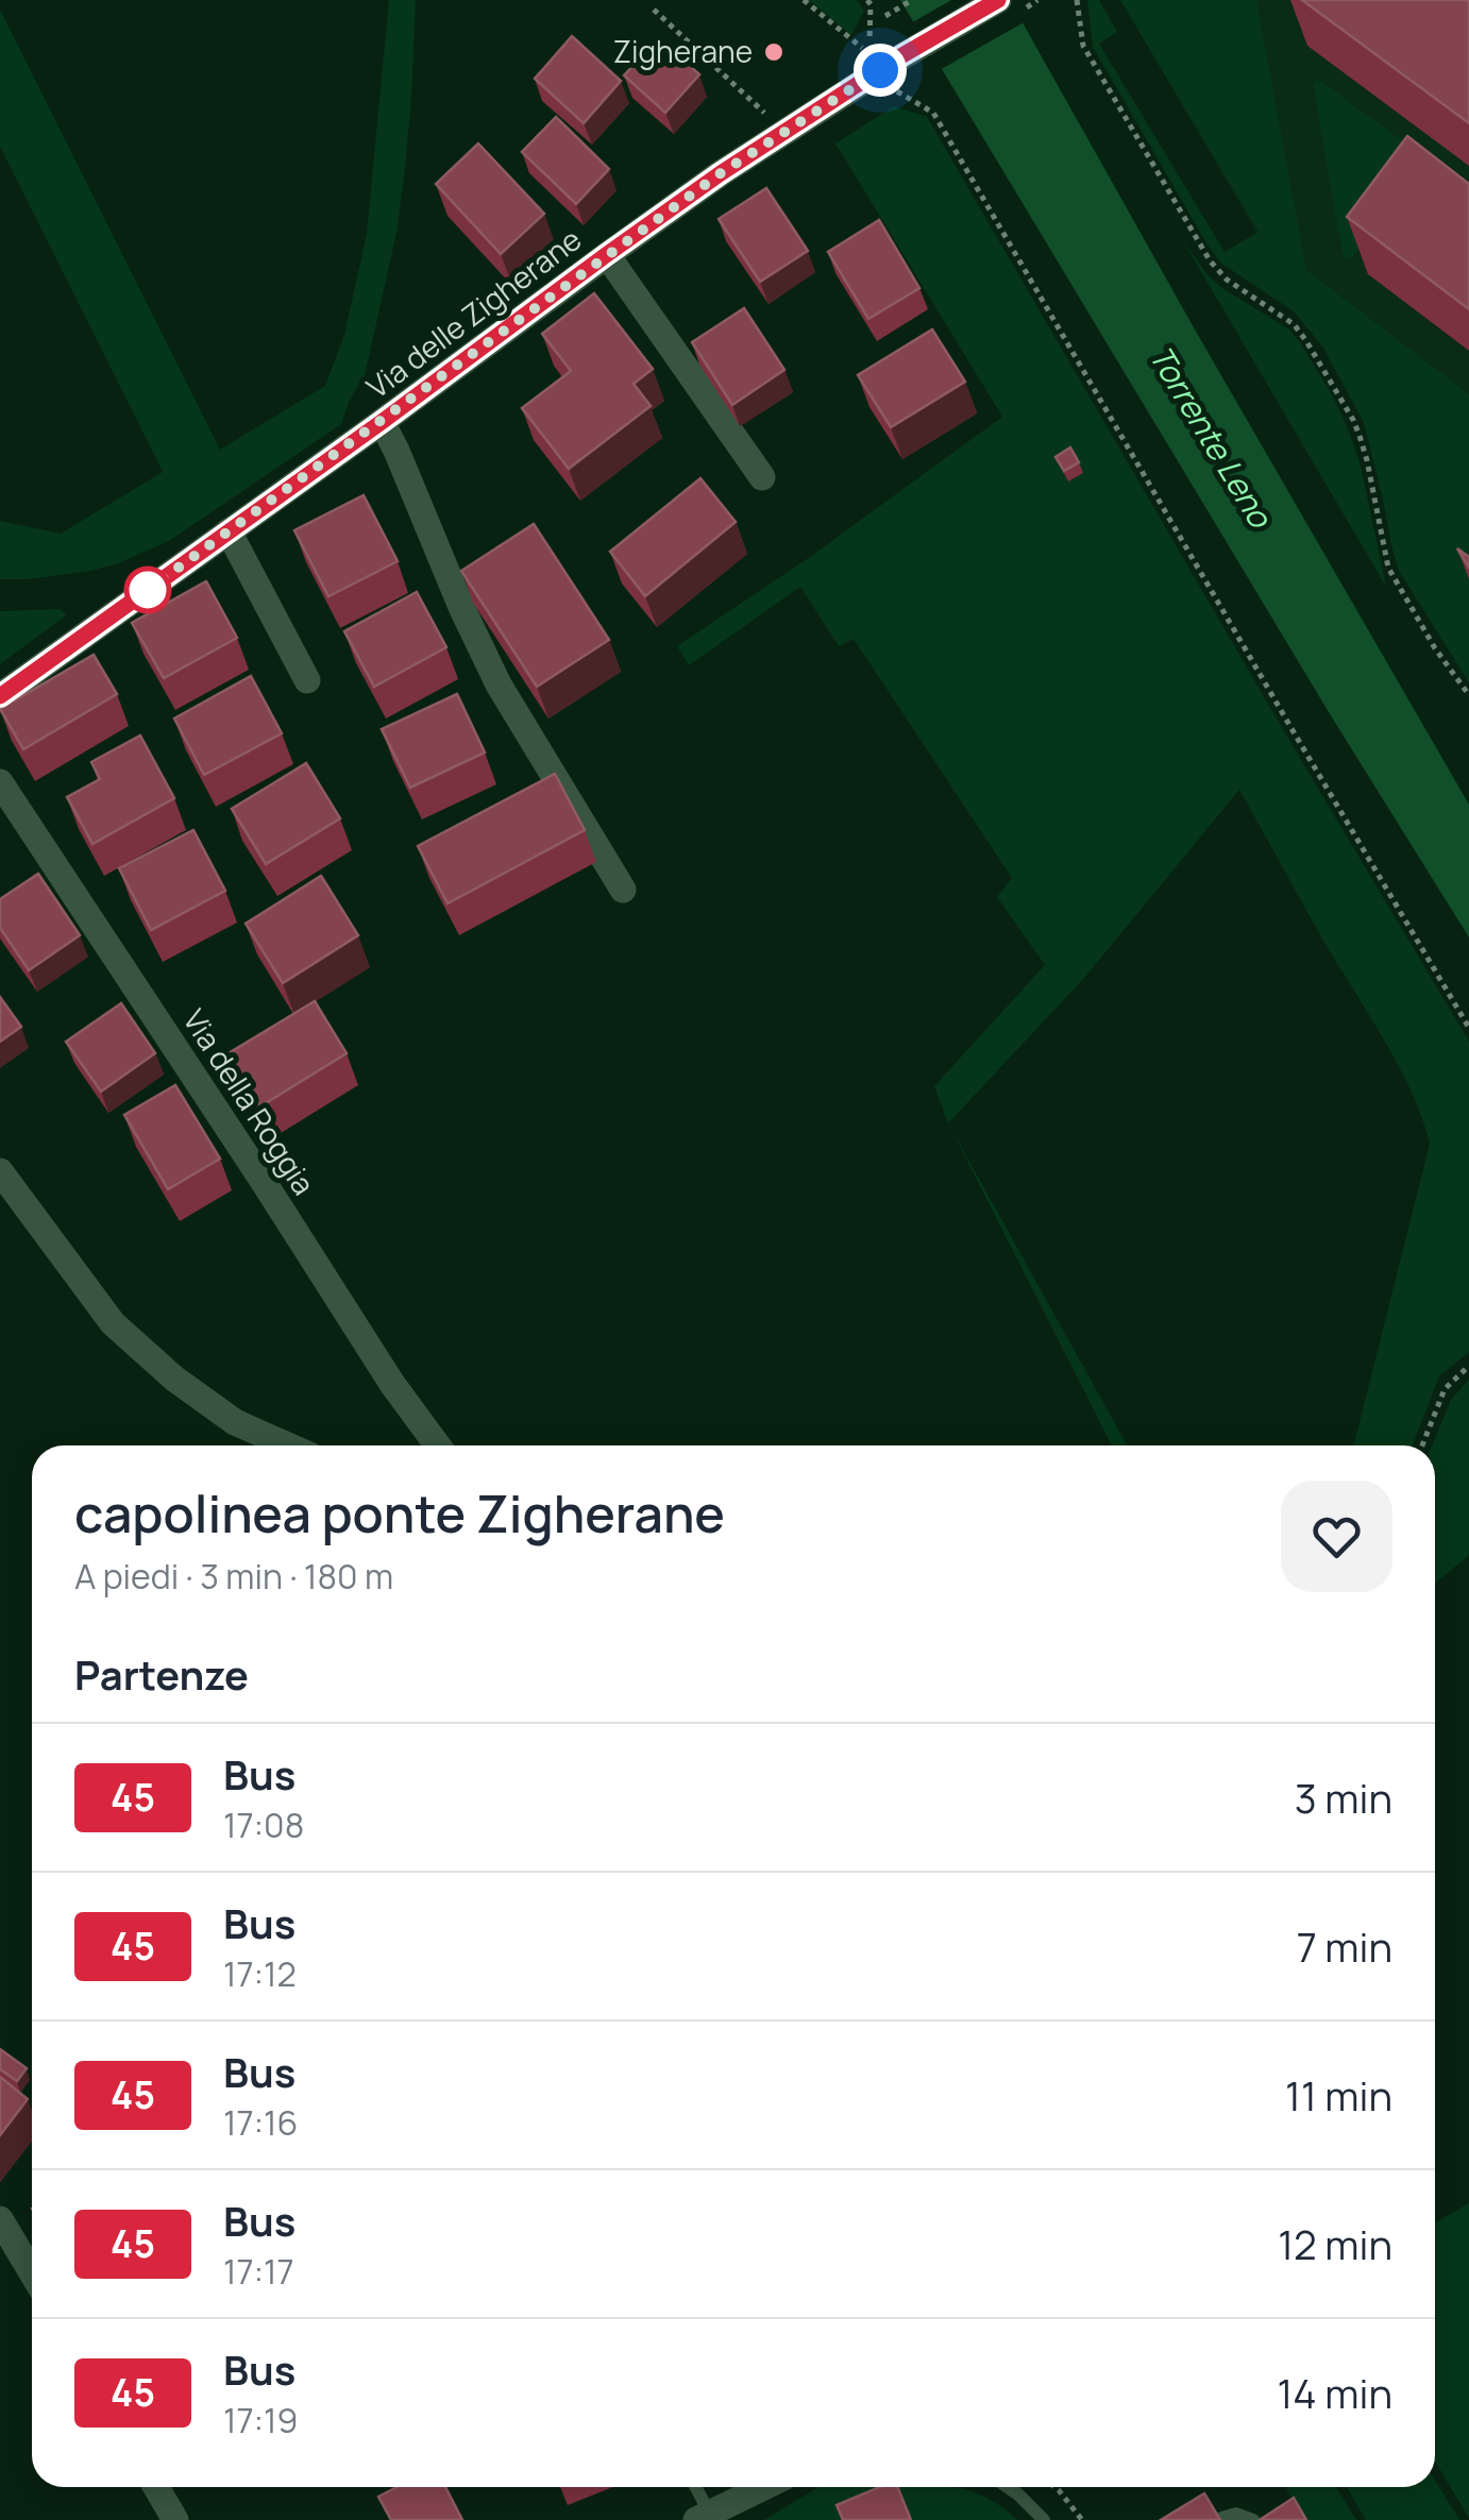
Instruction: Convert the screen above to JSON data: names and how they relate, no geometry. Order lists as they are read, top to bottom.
{
  "streets": {
    "street": ["Via delle Zigherane", "Via della Roggia"]
  },
  "water": ["Torrente Leno"],
  "places": ["Zigherane"],
  "lines": ["bus line 45"],
  "page": {
    "heading": [
      ["capolinea ponte Zigherane", "A piedi · 3 min · 180 m"],
      "Partenze"
    ],
    "list": [
      {
        "mark": "45",
        "name": "Bus",
        "note": "17:08",
        "value": "3 min"
      },
      {
        "mark": "45",
        "name": "Bus",
        "note": "17:12",
        "value": "7 min"
      },
      {
        "mark": "45",
        "name": "Bus",
        "note": "17:16",
        "value": "11 min"
      },
      {
        "mark": "45",
        "name": "Bus",
        "note": "17:17",
        "value": "12 min"
      },
      {
        "mark": "45",
        "name": "Bus",
        "note": "17:19",
        "value": "14 min"
      }
    ]
  }
}
